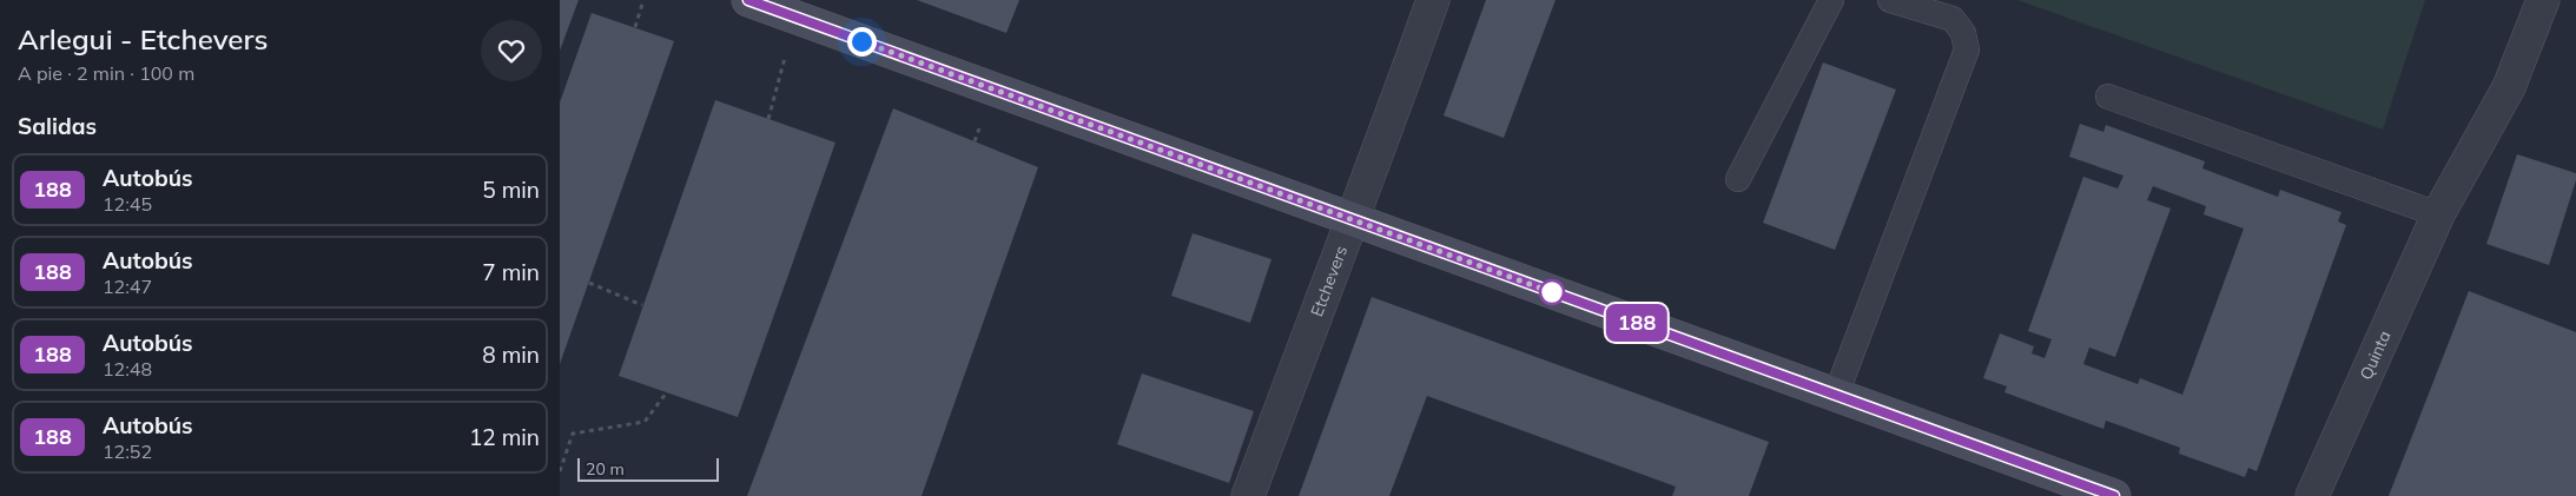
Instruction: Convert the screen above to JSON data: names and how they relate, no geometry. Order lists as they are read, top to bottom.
{
  "streets": {
    "street": ["Etchevers", "Quinta"]
  },
  "lines": ["bus line 188"],
  "scale_bar": "20 m",
  "page": {
    "heading": [
      ["Arlegui - Etchevers", "A pie · 2 min · 100 m"],
      "Salidas"
    ],
    "on_map": "188",
    "list": [
      {
        "mark": "188",
        "name": "Autobús",
        "note": "12:45",
        "value": "5 min"
      },
      {
        "mark": "188",
        "name": "Autobús",
        "note": "12:47",
        "value": "7 min"
      },
      {
        "mark": "188",
        "name": "Autobús",
        "note": "12:48",
        "value": "8 min"
      },
      {
        "mark": "188",
        "name": "Autobús",
        "note": "12:52",
        "value": "12 min"
      }
    ],
    "scale": "20 m"
  }
}
